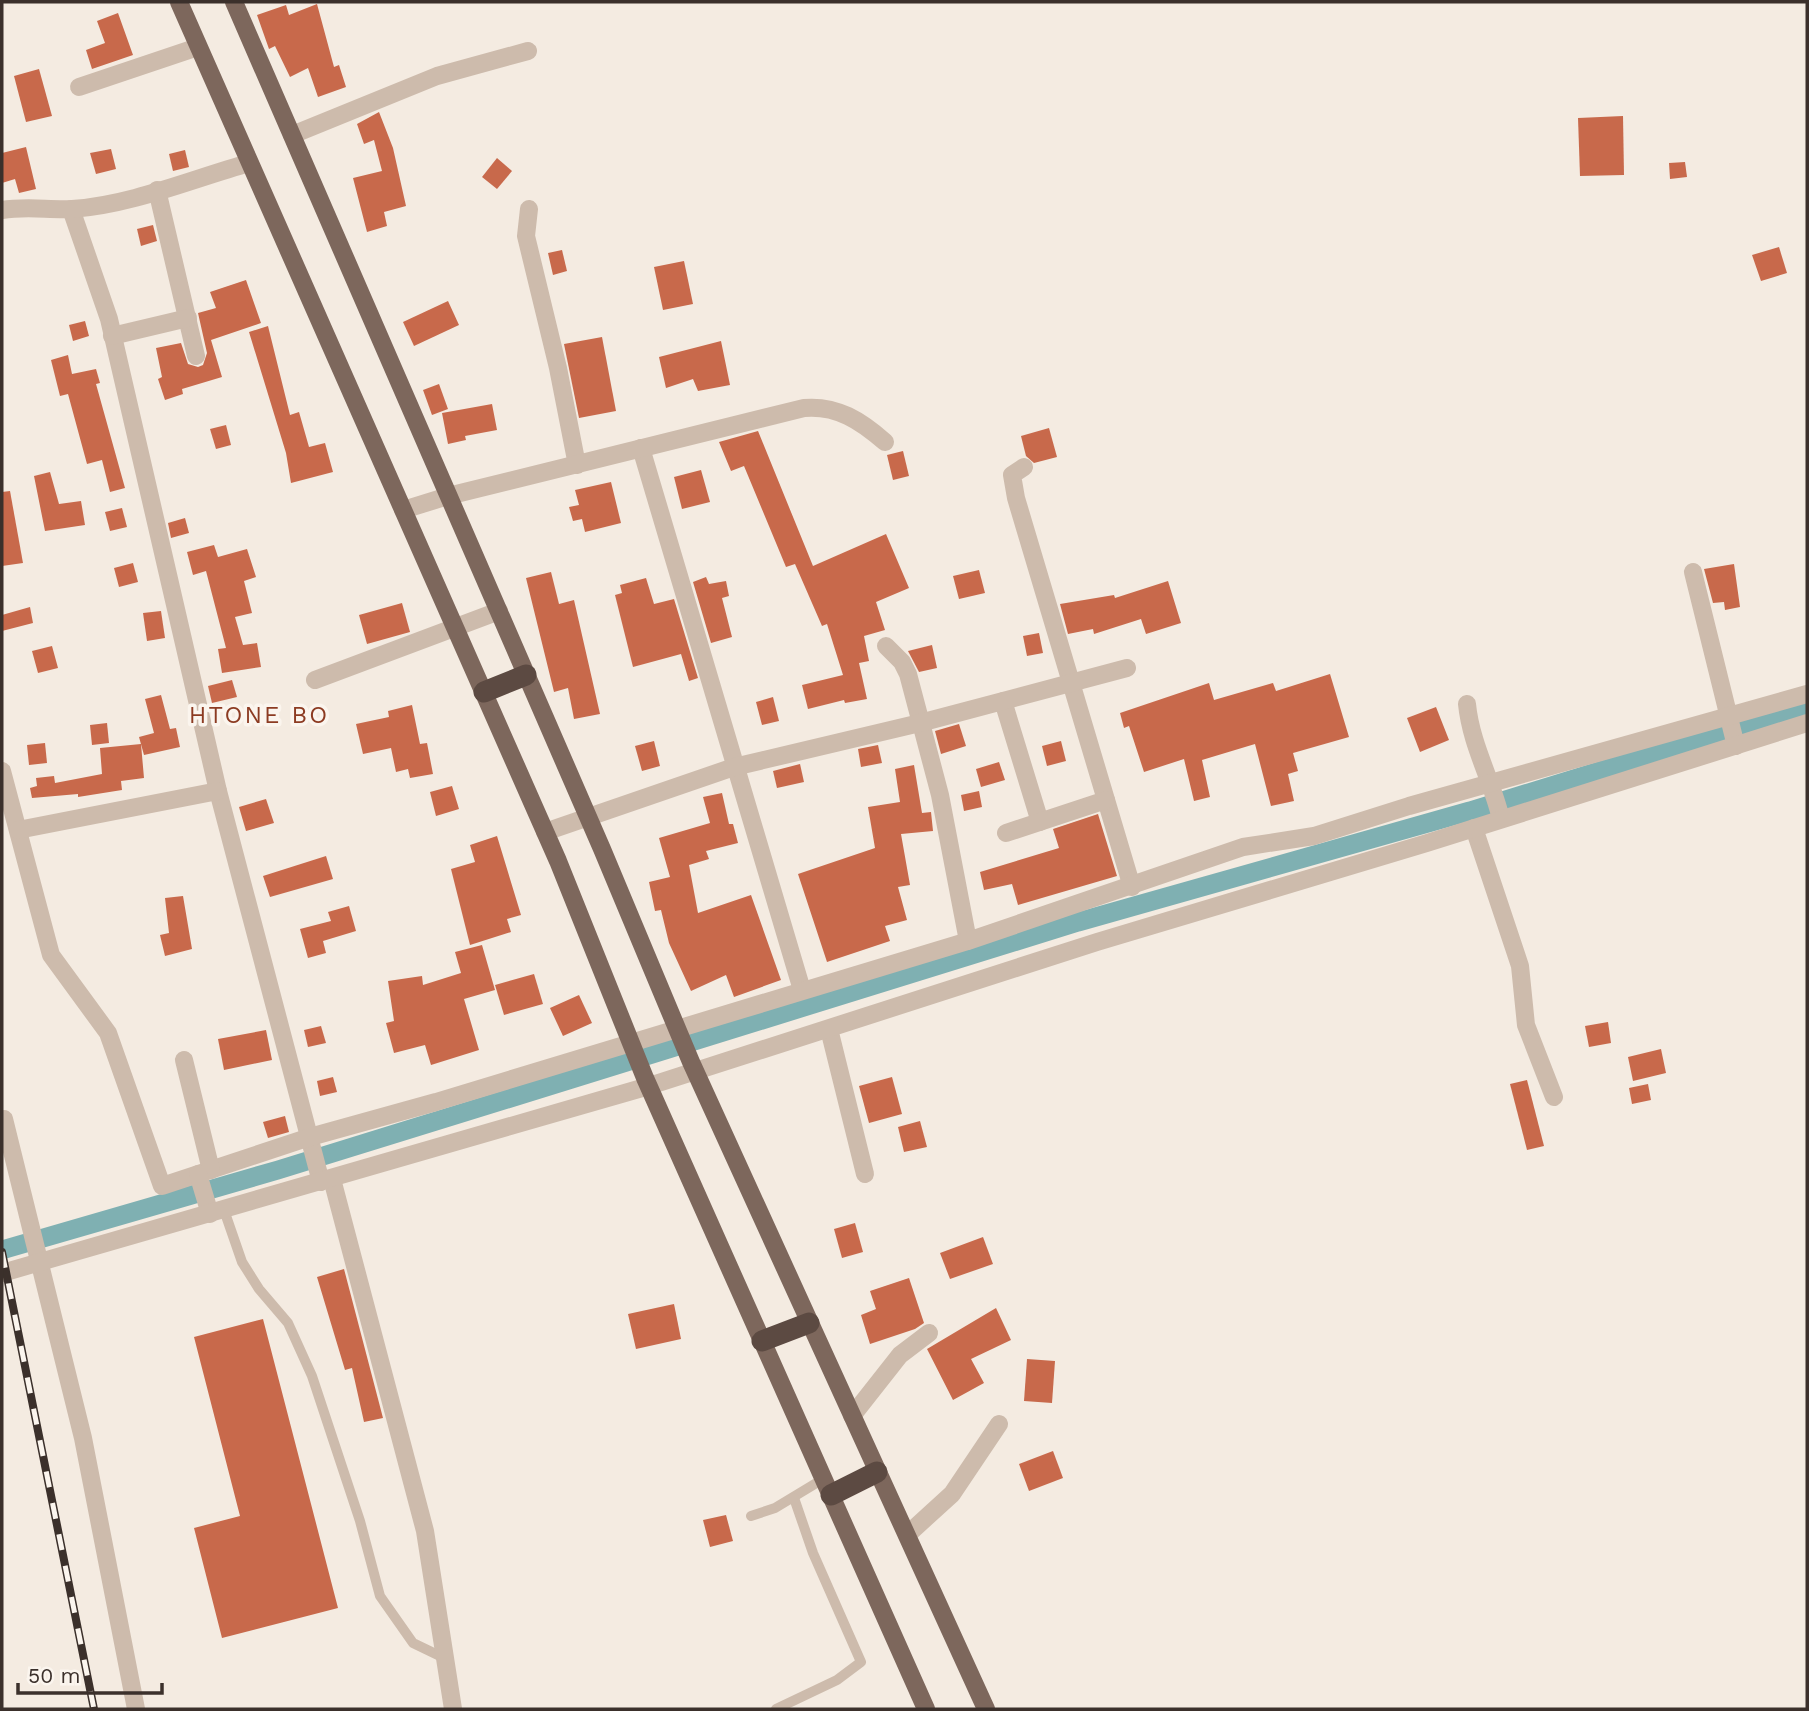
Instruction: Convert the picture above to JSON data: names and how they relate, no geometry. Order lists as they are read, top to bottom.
{
  "districts": ["HTONE BO"],
  "scale_bar": "50 m"
}
